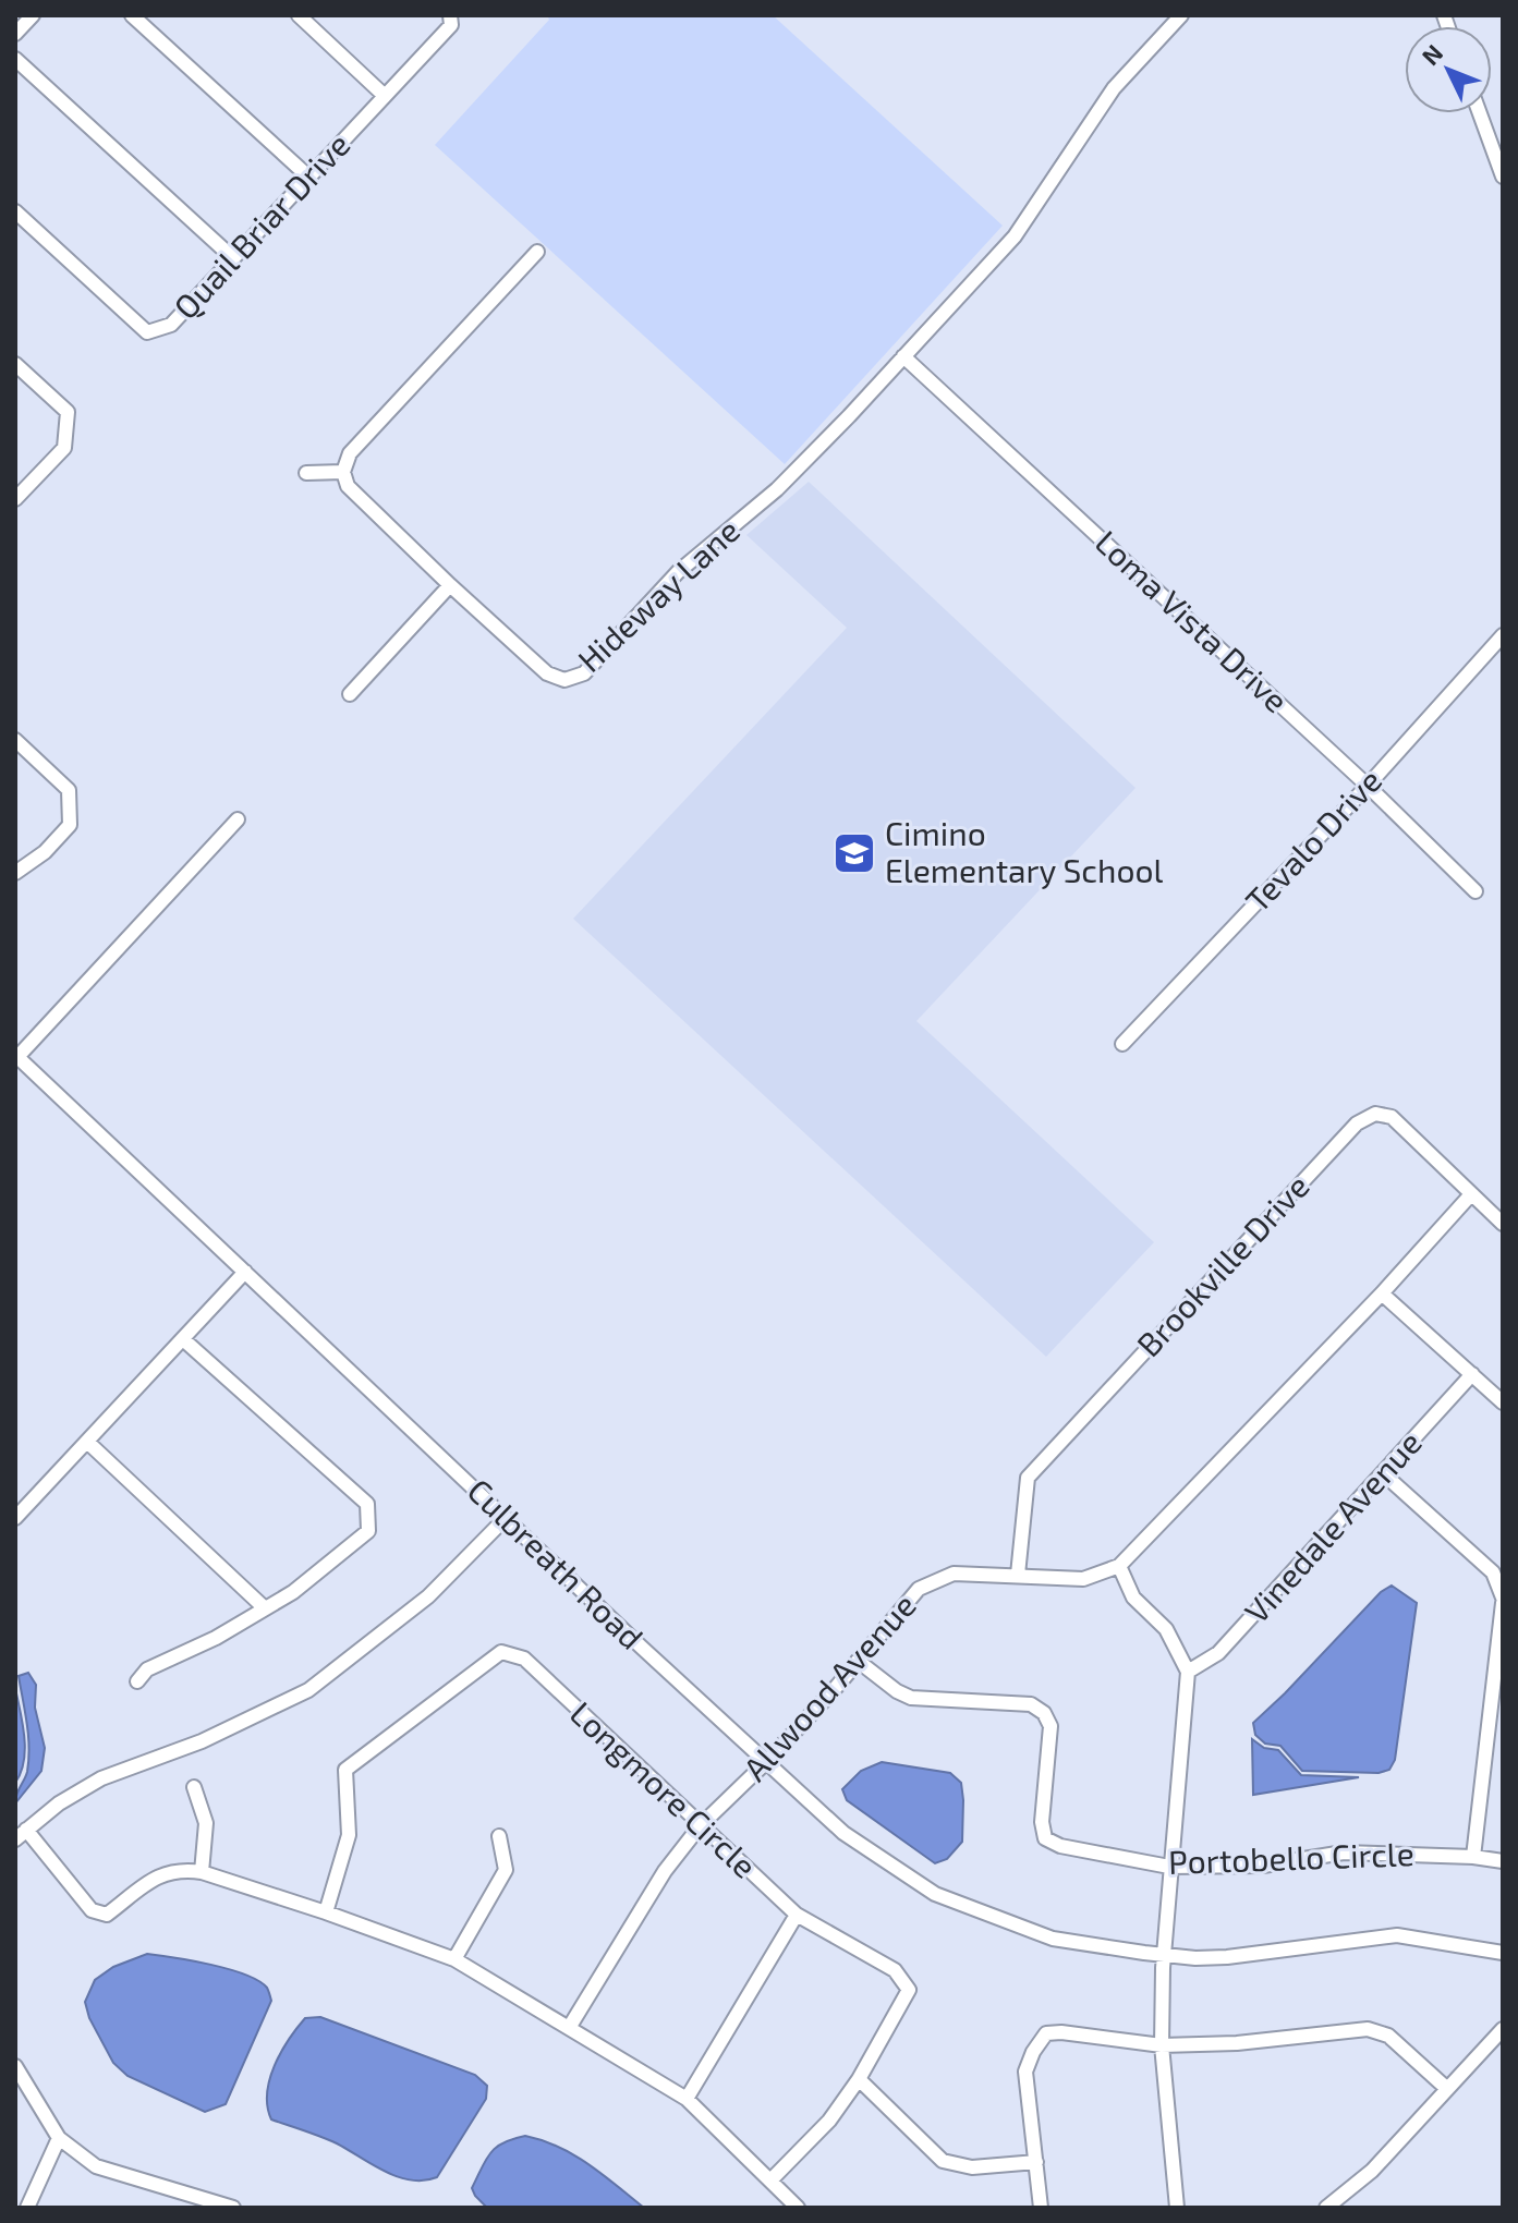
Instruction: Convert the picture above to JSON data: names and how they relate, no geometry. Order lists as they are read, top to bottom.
{
  "streets": {
    "street": [
      "Quail Briar Drive",
      "Hideway Lane",
      "Loma Vista Drive",
      "Tevalo Drive",
      "Brookville Drive",
      "Vinedale Avenue",
      "Culbreath Road",
      "Allwood Avenue",
      "Longmore Circle",
      "Portobello Circle"
    ]
  },
  "crossings": [
    ["Hideway Lane", "Loma Vista Drive"],
    ["Loma Vista Drive", "Tevalo Drive"],
    ["Brookville Drive", "Allwood Avenue"],
    ["Culbreath Road", "Allwood Avenue"],
    ["Allwood Avenue", "Longmore Circle"],
    ["Allwood Avenue", "Portobello Circle"]
  ],
  "places": {
    "school or university": ["Cimino Elementary School"]
  },
  "north": "top left"
}
